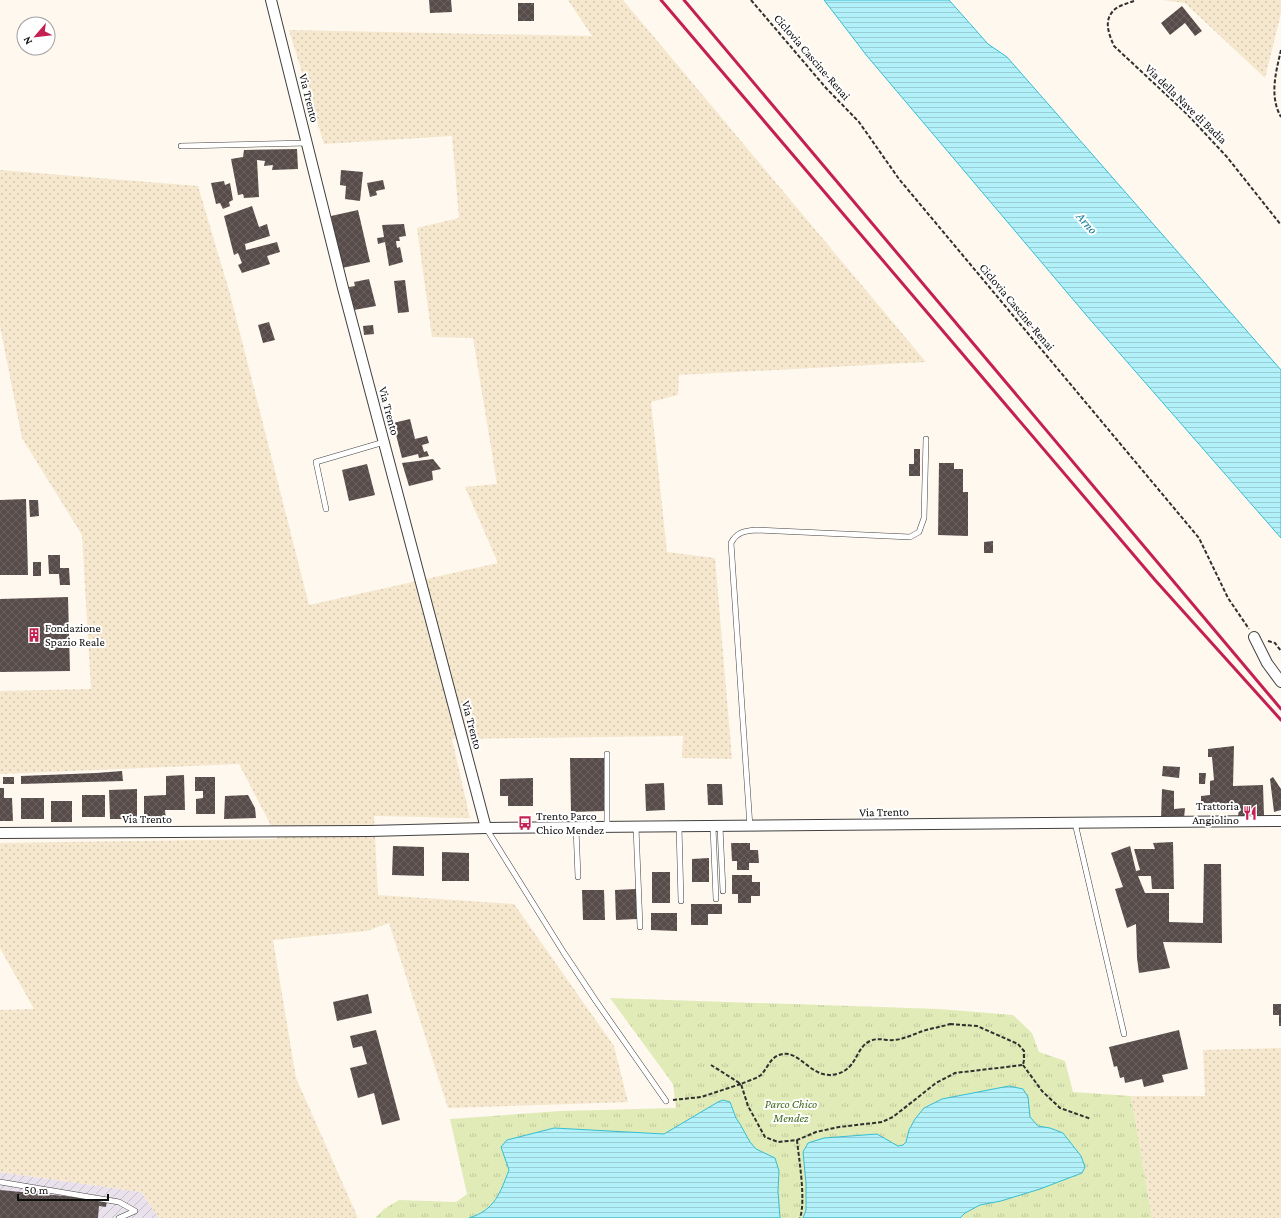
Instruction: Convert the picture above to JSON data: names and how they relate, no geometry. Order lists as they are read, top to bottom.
{
  "streets": {
    "street": ["Via Trento"],
    "path": ["Ciclovia Cascine-Renai", "Via della Nave di Badia"]
  },
  "water": ["Arno"],
  "parks": ["Parco Chico Mendez"],
  "places": {
    "building": ["Fondazione Spazio Reale"],
    "restaurant": ["Trattoria Angiolino"],
    "bus stop": ["Trento Parco Chico Mendez"]
  },
  "scale_bar": "50 m",
  "north": "bottom left"
}
